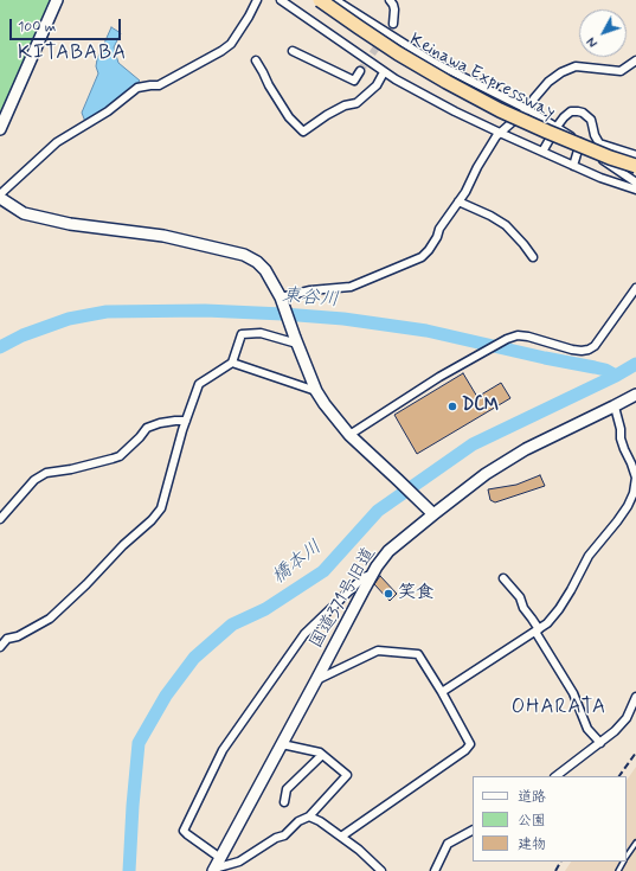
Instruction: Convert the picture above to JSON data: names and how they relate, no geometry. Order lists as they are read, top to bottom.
{
  "streets": {
    "highway": ["Keinawa Expressway"],
    "street": ["国道371号旧道"]
  },
  "districts": ["KITABABA", "OHARATA"],
  "water": ["東谷川", "橋本川"],
  "places": ["DCM", "笑食"],
  "legend": ["道路", "公園", "建物"],
  "scale_bar": "100 m",
  "north": "bottom left"
}
